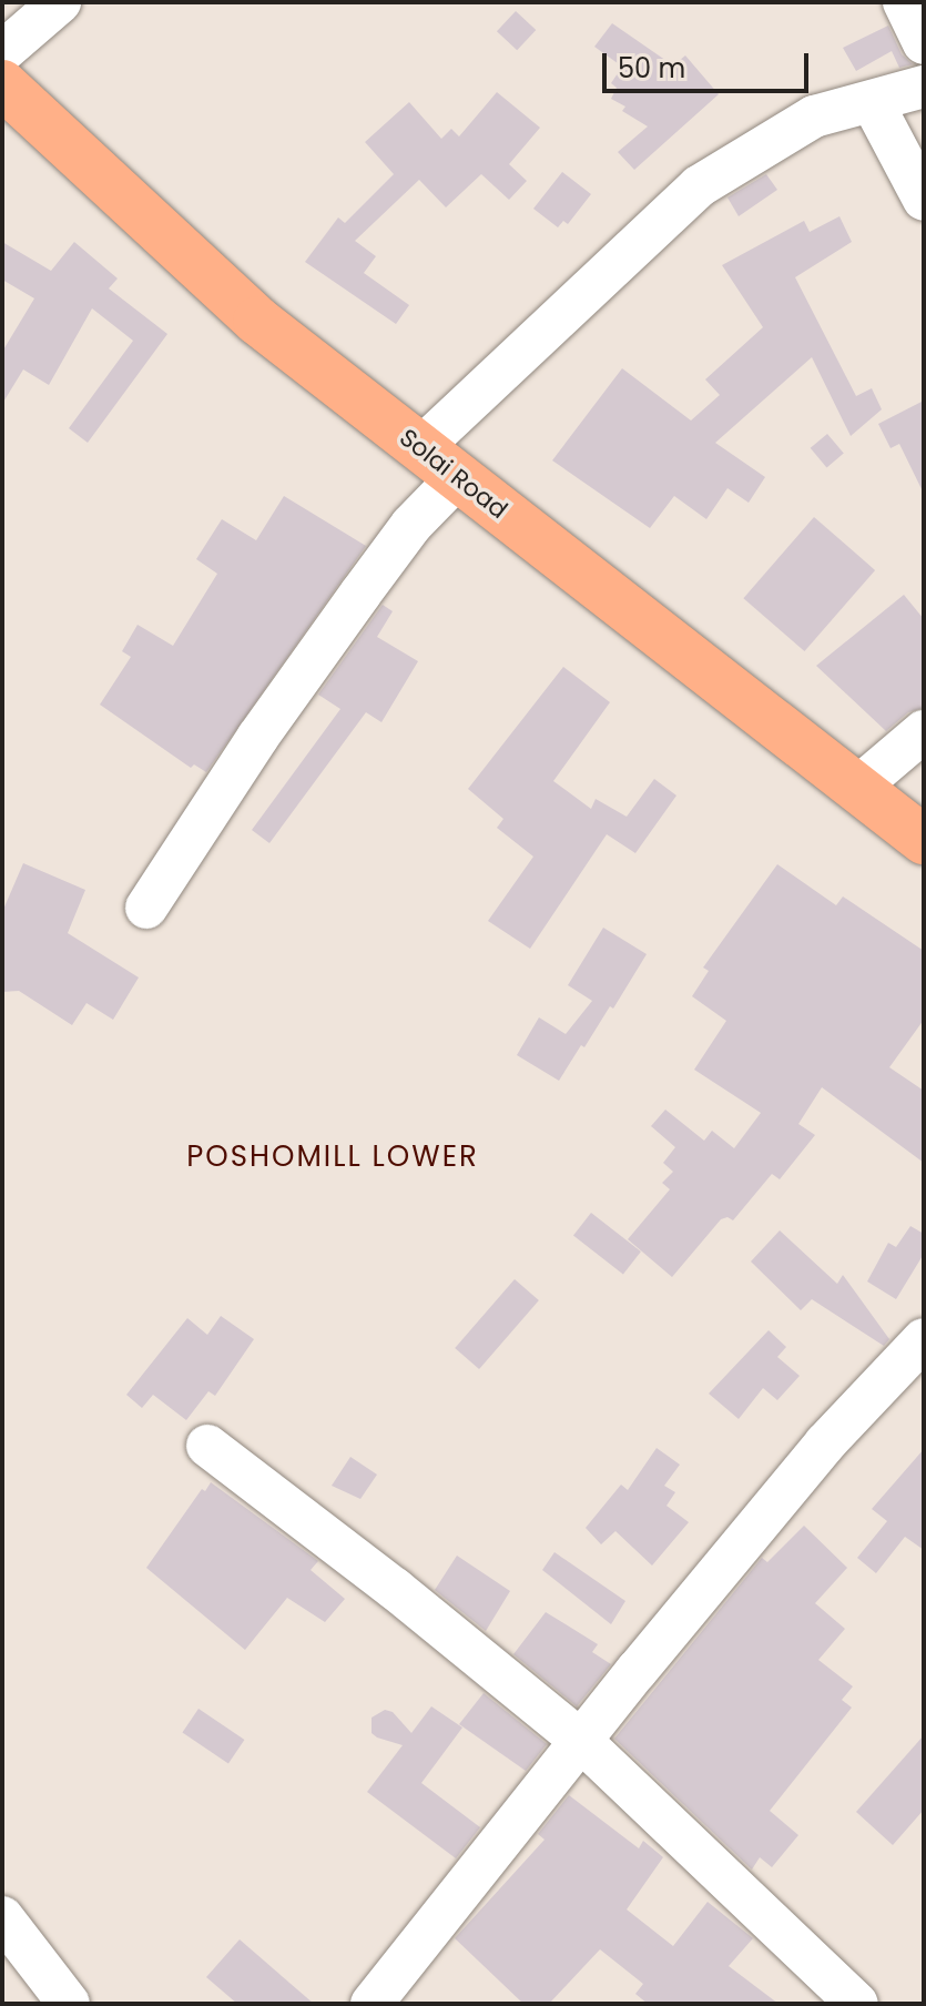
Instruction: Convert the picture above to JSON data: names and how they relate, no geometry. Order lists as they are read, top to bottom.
{
  "streets": {
    "highway": ["Solai Road"]
  },
  "districts": ["POSHOMILL LOWER"],
  "scale_bar": "50 m"
}
